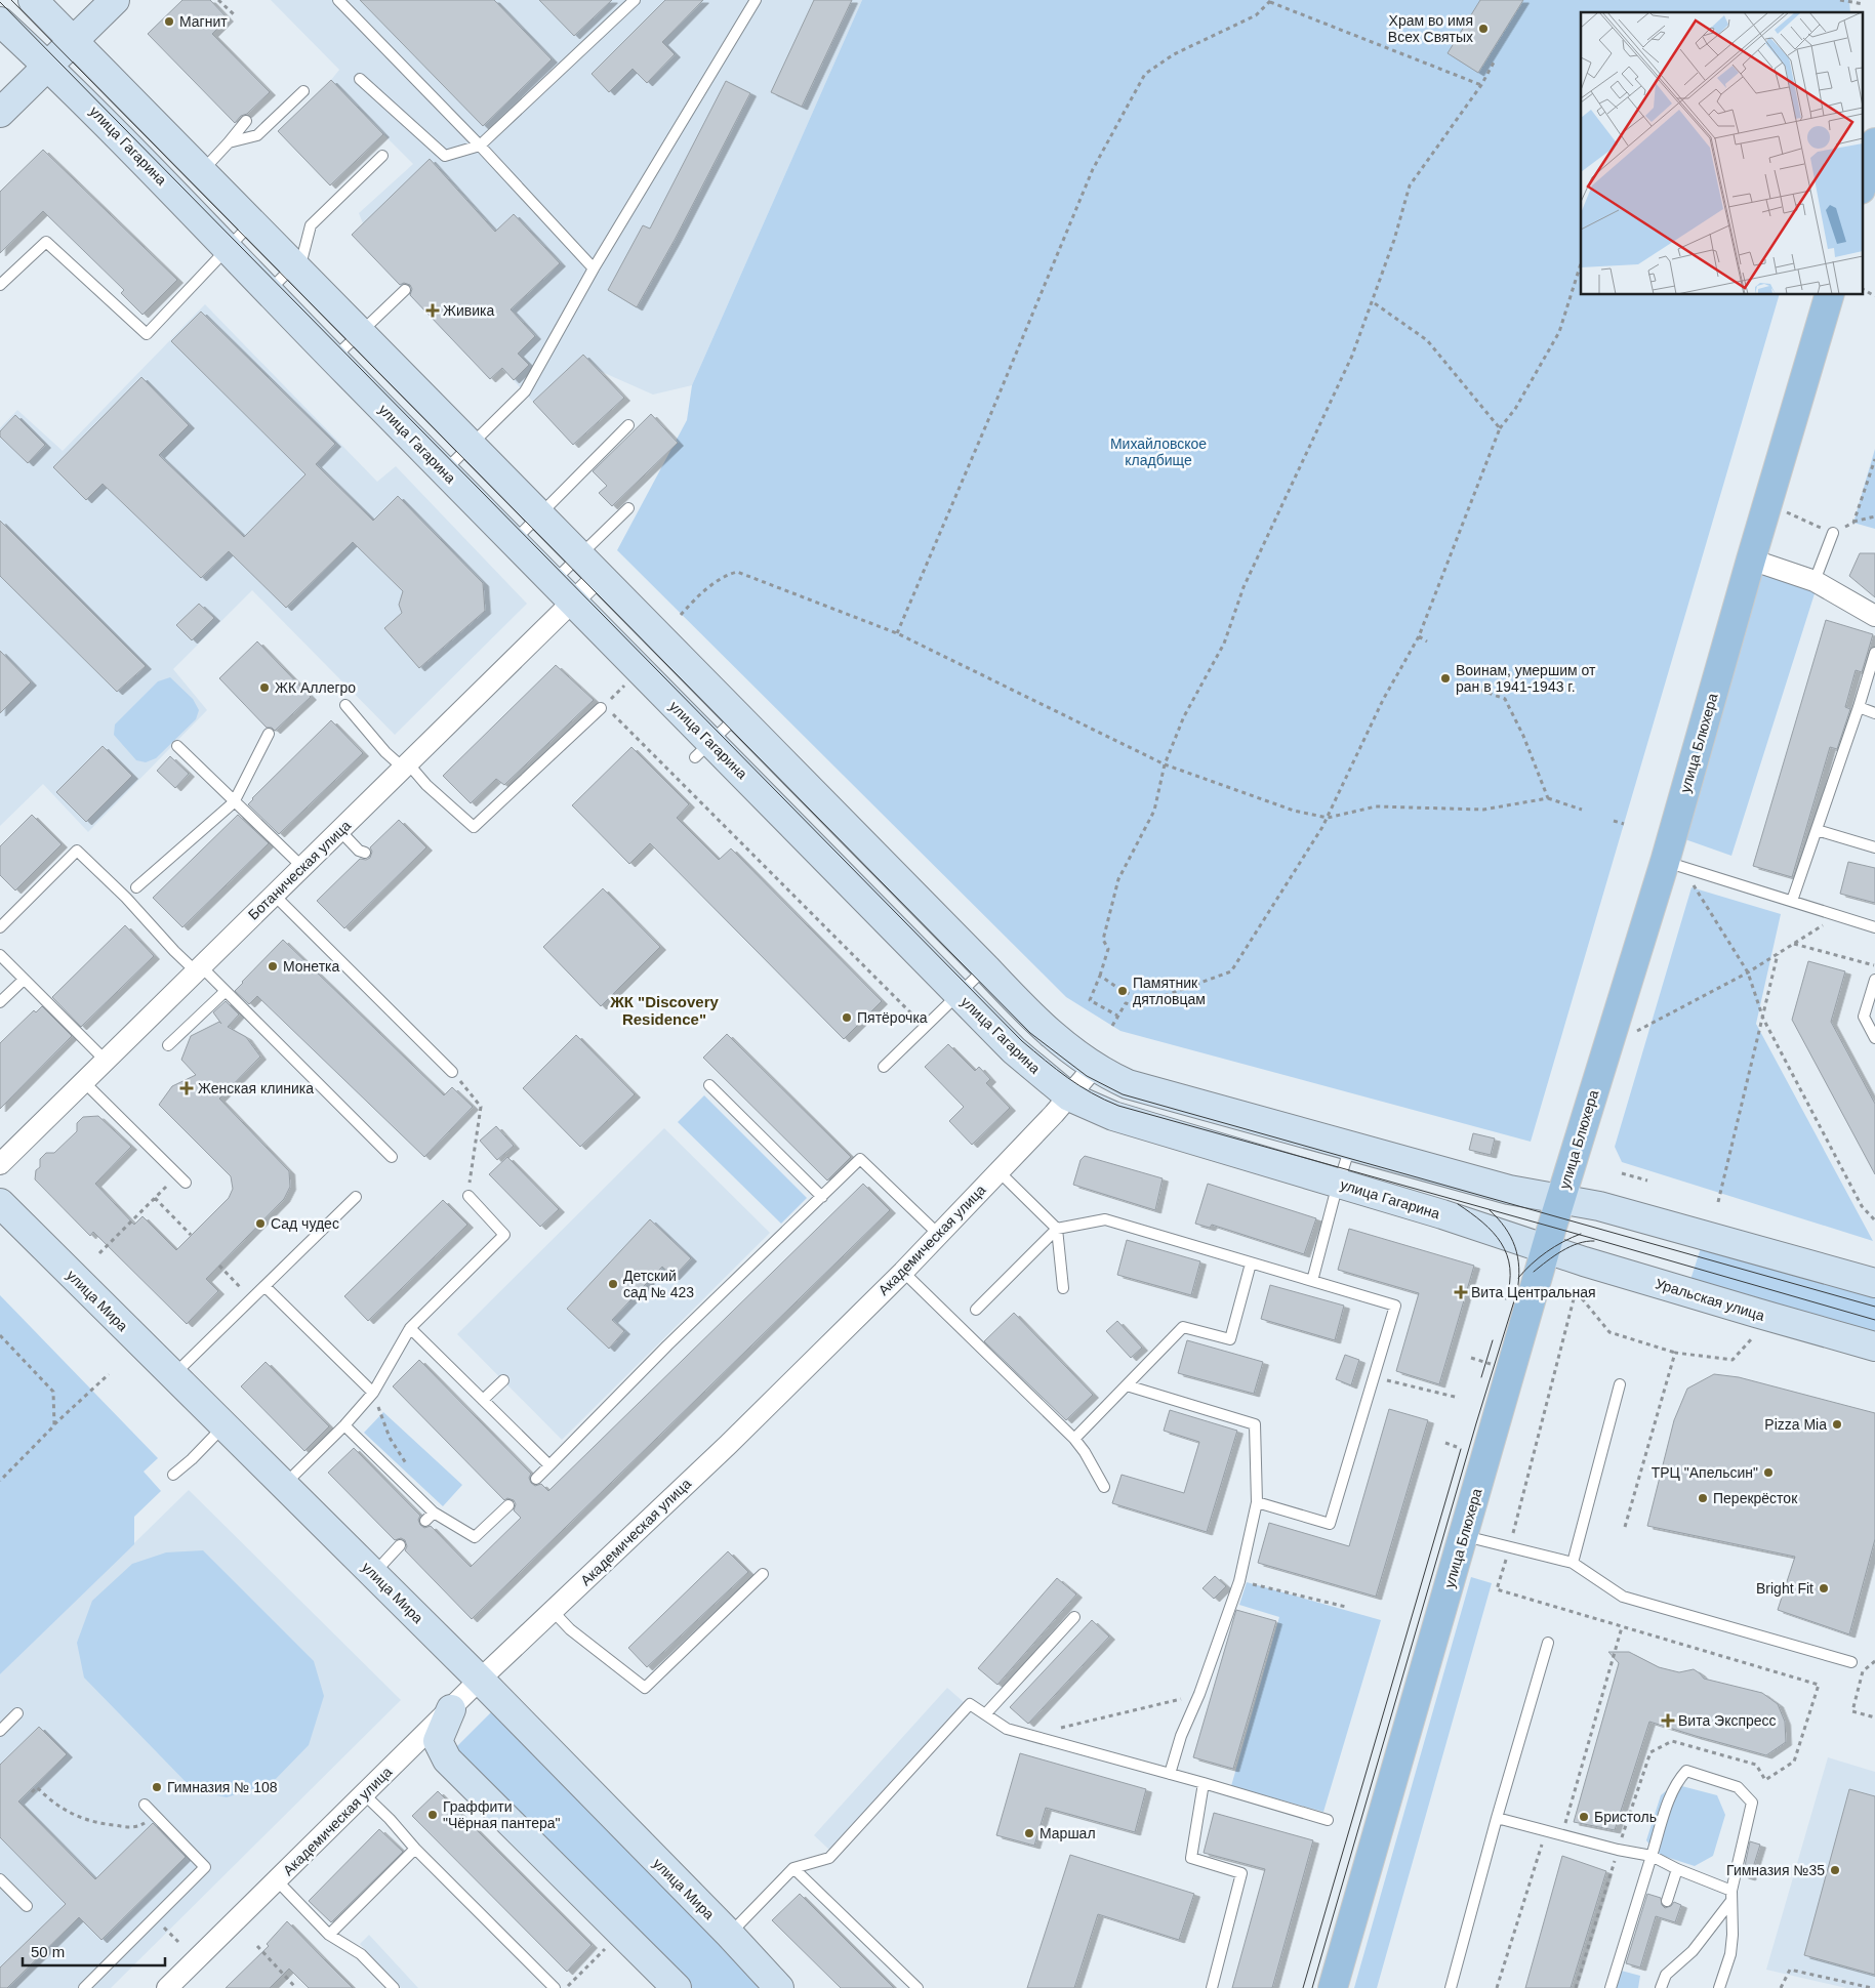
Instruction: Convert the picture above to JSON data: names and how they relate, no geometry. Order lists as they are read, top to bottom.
{
  "streets": {
    "main road": [
      "улица Гагарина",
      "улица Блюхера",
      "Уральская улица",
      "улица Мира"
    ],
    "street": ["Ботаническая улица", "Академическая улица"]
  },
  "crossings": [
    ["улица Гагарина", "улица Блюхера"],
    ["улица Гагарина", "Ботаническая улица"],
    ["улица Гагарина", "Академическая улица"],
    ["улица Гагарина", "Уральская улица"],
    ["улица Блюхера", "Уральская улица"],
    ["Академическая улица", "улица Мира"]
  ],
  "districts": ["ЖК \"Discovery Residence\""],
  "parks": ["Михайловское кладбище"],
  "places": {
    "other": [
      "Магнит",
      "Храм во имя Всех Святых",
      "Воинам, умершим от ран в 1941-1943 г.",
      "ЖК Аллегро",
      "Монетка",
      "Памятник дятловцам",
      "Пятёрочка",
      "Сад чудес",
      "Детский сад № 423",
      "Pizza Mia",
      "ТРЦ \"Апельсин\"",
      "Перекрёсток",
      "Bright Fit",
      "Гимназия № 108",
      "Граффити \"Чёрная пантера\"",
      "Бристоль",
      "Маршал",
      "Гимназия №35"
    ],
    "health": [
      "Живика",
      "Женская клиника",
      "Вита Центральная",
      "Вита Экспресс"
    ]
  },
  "scale_bar": "50 m"
}
